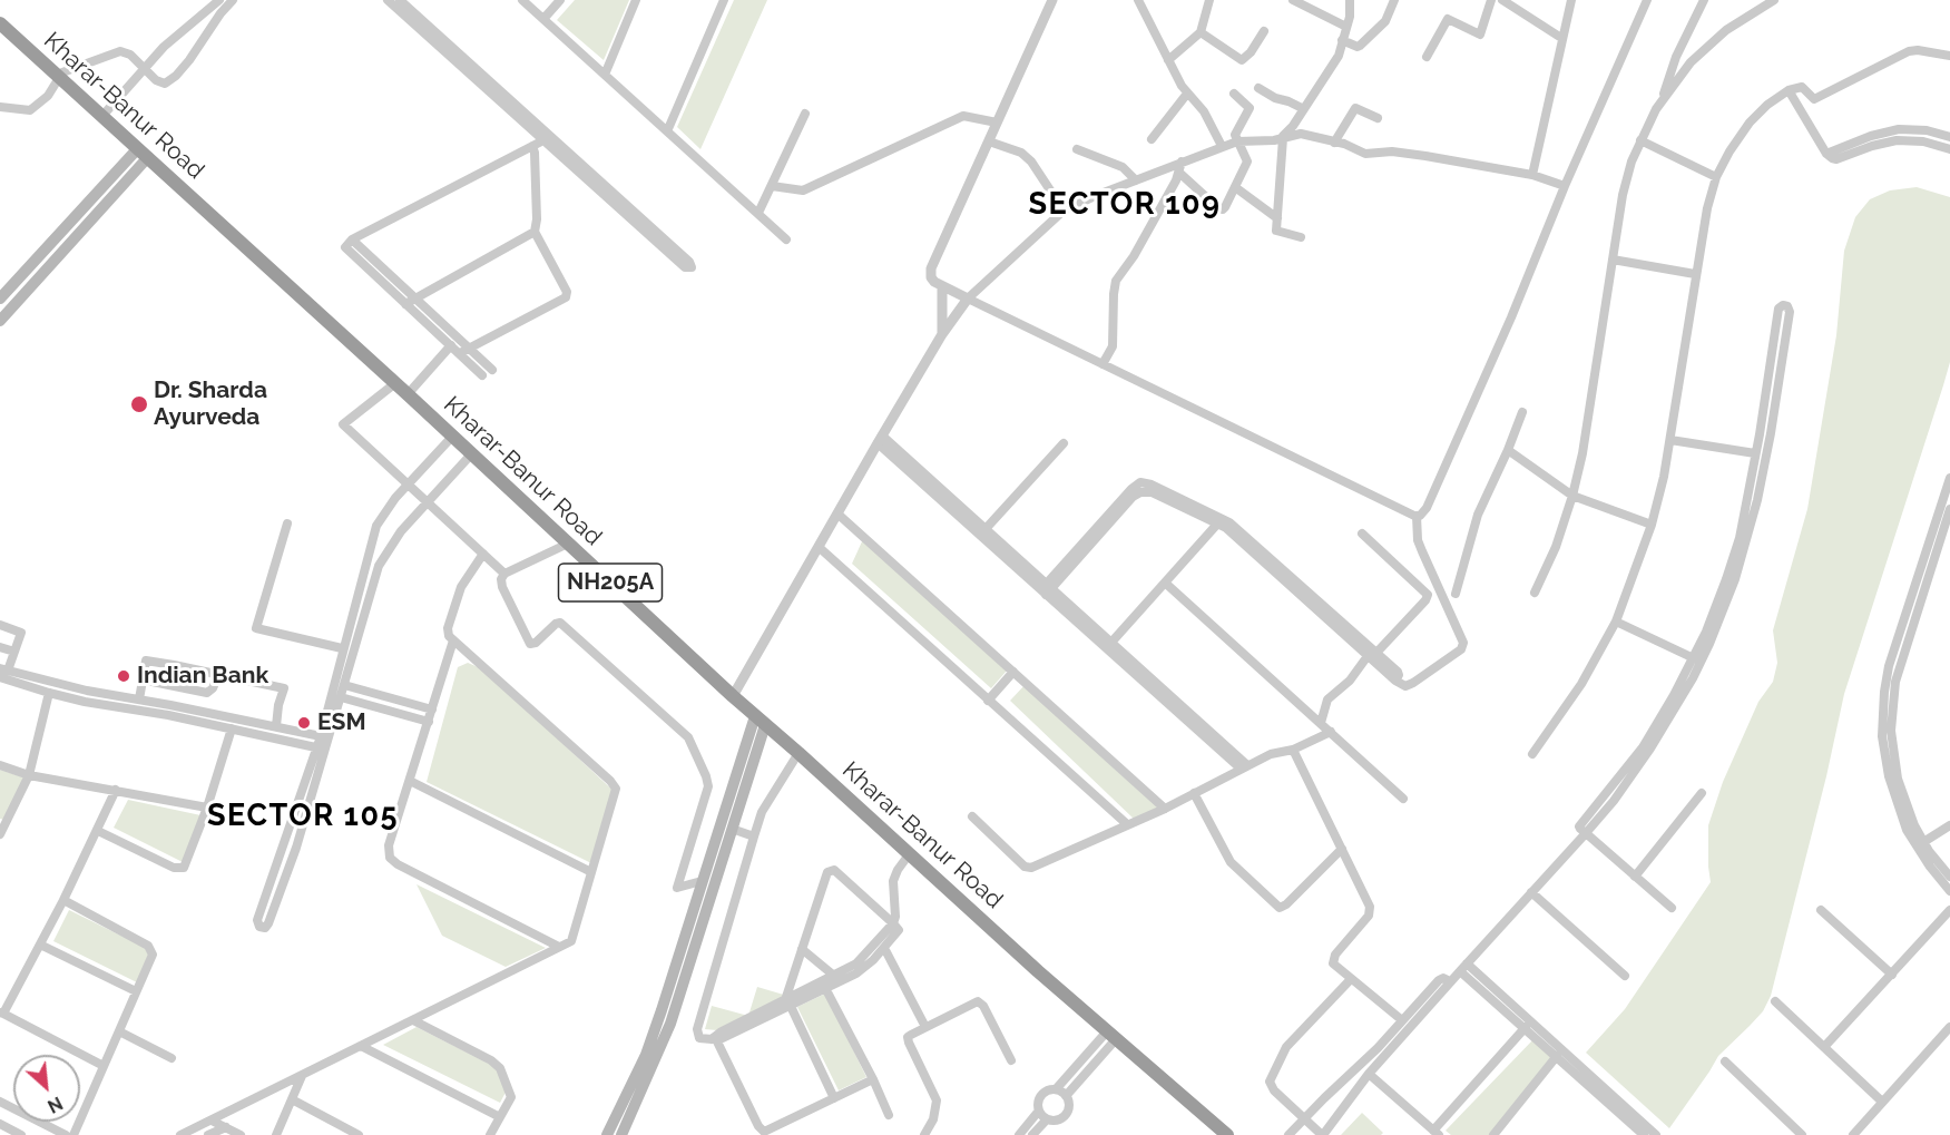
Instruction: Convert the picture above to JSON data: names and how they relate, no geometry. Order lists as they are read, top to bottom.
{
  "streets": {
    "highway": ["Kharar-Banur Road", "NH205A"]
  },
  "districts": ["SECTOR 109", "SECTOR 105"],
  "places": ["Dr. Sharda Ayurveda", "Indian Bank", "ESM"],
  "north": "bottom right"
}
